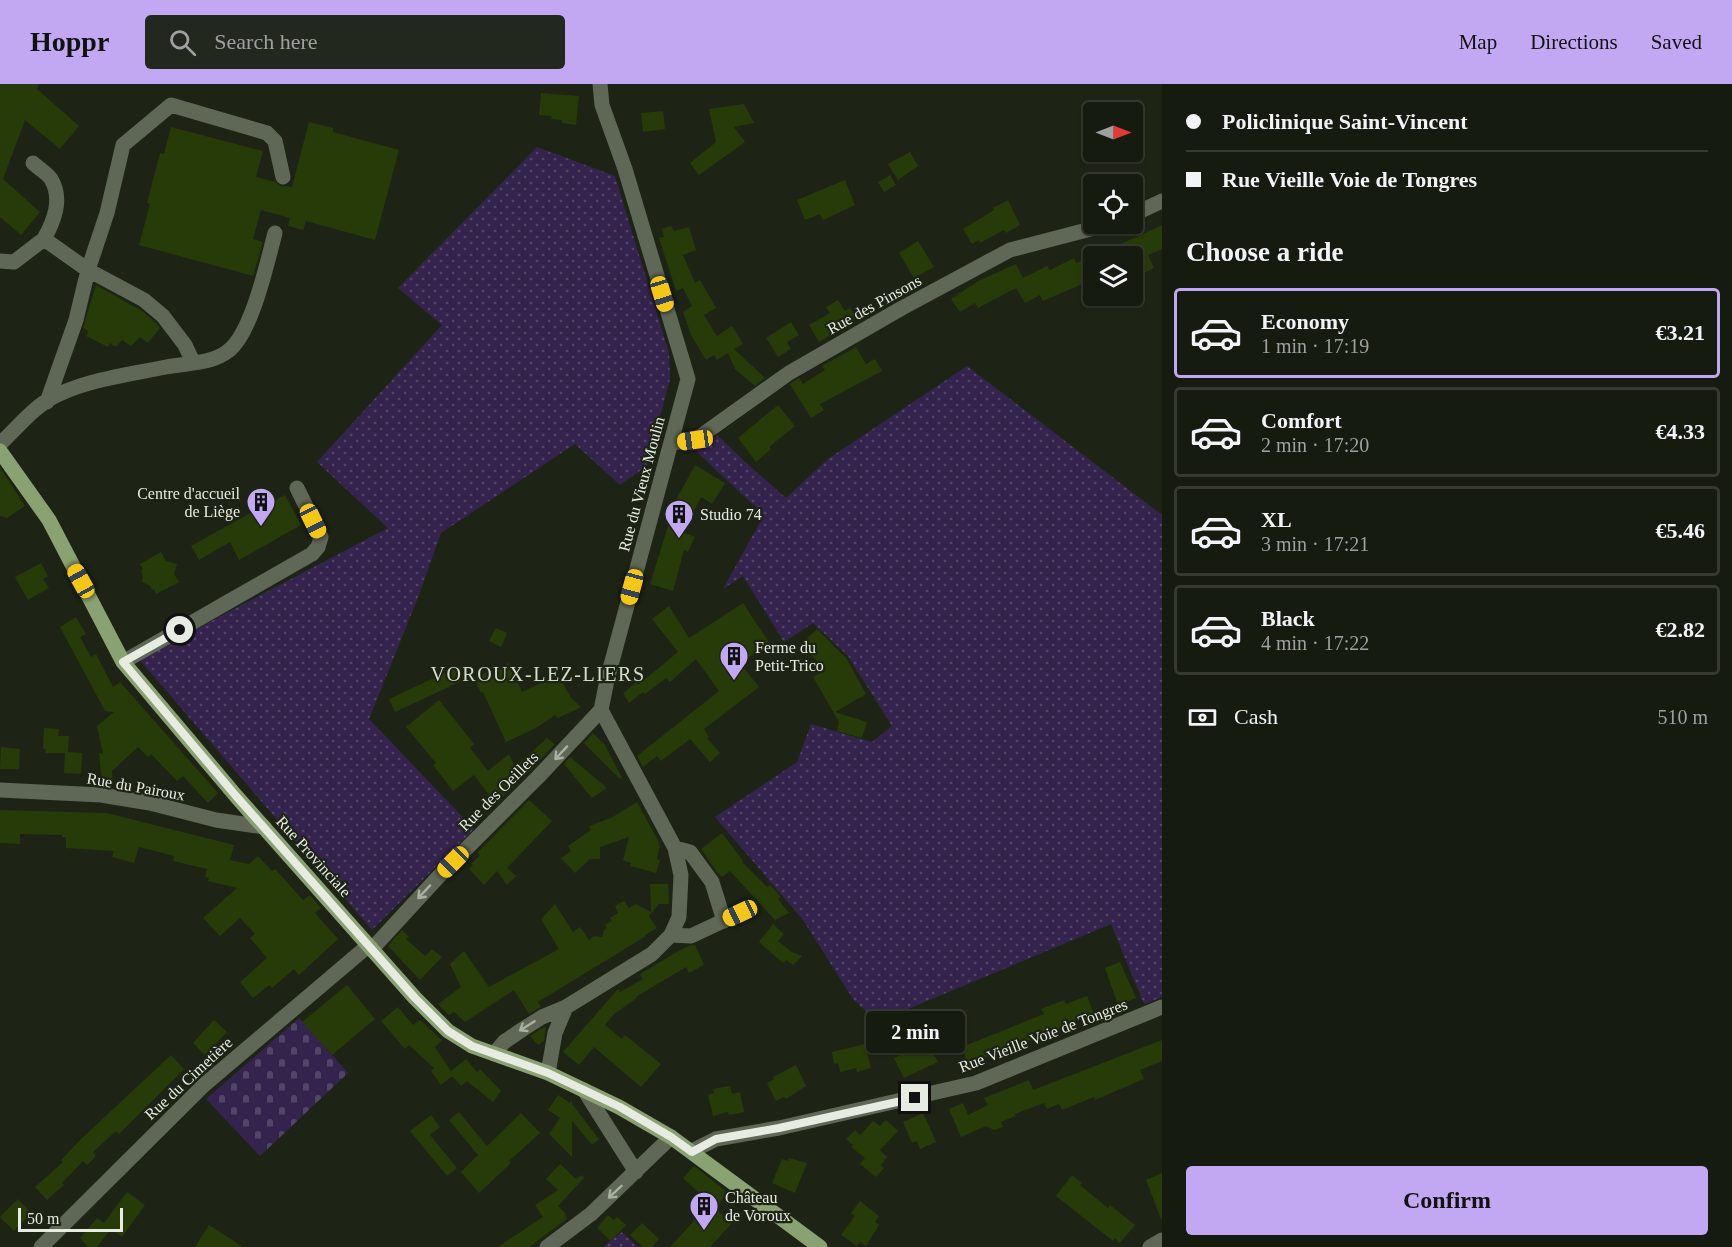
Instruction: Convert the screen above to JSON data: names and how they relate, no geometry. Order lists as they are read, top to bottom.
{
  "streets": {
    "main road": ["Rue Provinciale"],
    "street": [
      "Rue des Pinsons",
      "Rue du Vieux Moulin",
      "Rue du Pairoux",
      "Rue des Oeillets",
      "Rue Vieille Voie de Tongres",
      "Rue du Cimetière"
    ]
  },
  "crossings": [
    ["Rue des Pinsons", "Rue du Vieux Moulin"],
    ["Rue du Vieux Moulin", "Rue des Oeillets"],
    ["Rue du Pairoux", "Rue Provinciale"],
    ["Rue des Oeillets", "Rue Provinciale"],
    ["Rue des Oeillets", "Rue du Cimetière"],
    ["Rue Provinciale", "Rue du Cimetière"]
  ],
  "one_way": ["Rue des Oeillets"],
  "districts": ["VOROUX-LEZ-LIERS"],
  "places": {
    "building": [
      "Centre d'accueil de Liège",
      "Studio 74",
      "Ferme du Petit-Trico",
      "Château de Voroux"
    ]
  },
  "scale_bar": "50 m",
  "north": "right",
  "page": {
    "header": "Hoppr",
    "search": "Search here",
    "nav": ["Map", "Directions", "Saved"],
    "banner": ["Policlinique Saint-Vincent", "Rue Vieille Voie de Tongres"],
    "heading": "Choose a ride",
    "list": [
      {
        "name": "Economy",
        "note": "1 min · 17:19",
        "value": "€3.21"
      },
      {
        "name": "Comfort",
        "note": "2 min · 17:20",
        "value": "€4.33"
      },
      {
        "name": "XL",
        "note": "3 min · 17:21",
        "value": "€5.46"
      },
      {
        "name": "Black",
        "note": "4 min · 17:22",
        "value": "€2.82"
      }
    ],
    "pay": ["Cash", "510 m"],
    "bubble": "2 min",
    "buttons": "Confirm",
    "scale": "50 m"
  }
}
